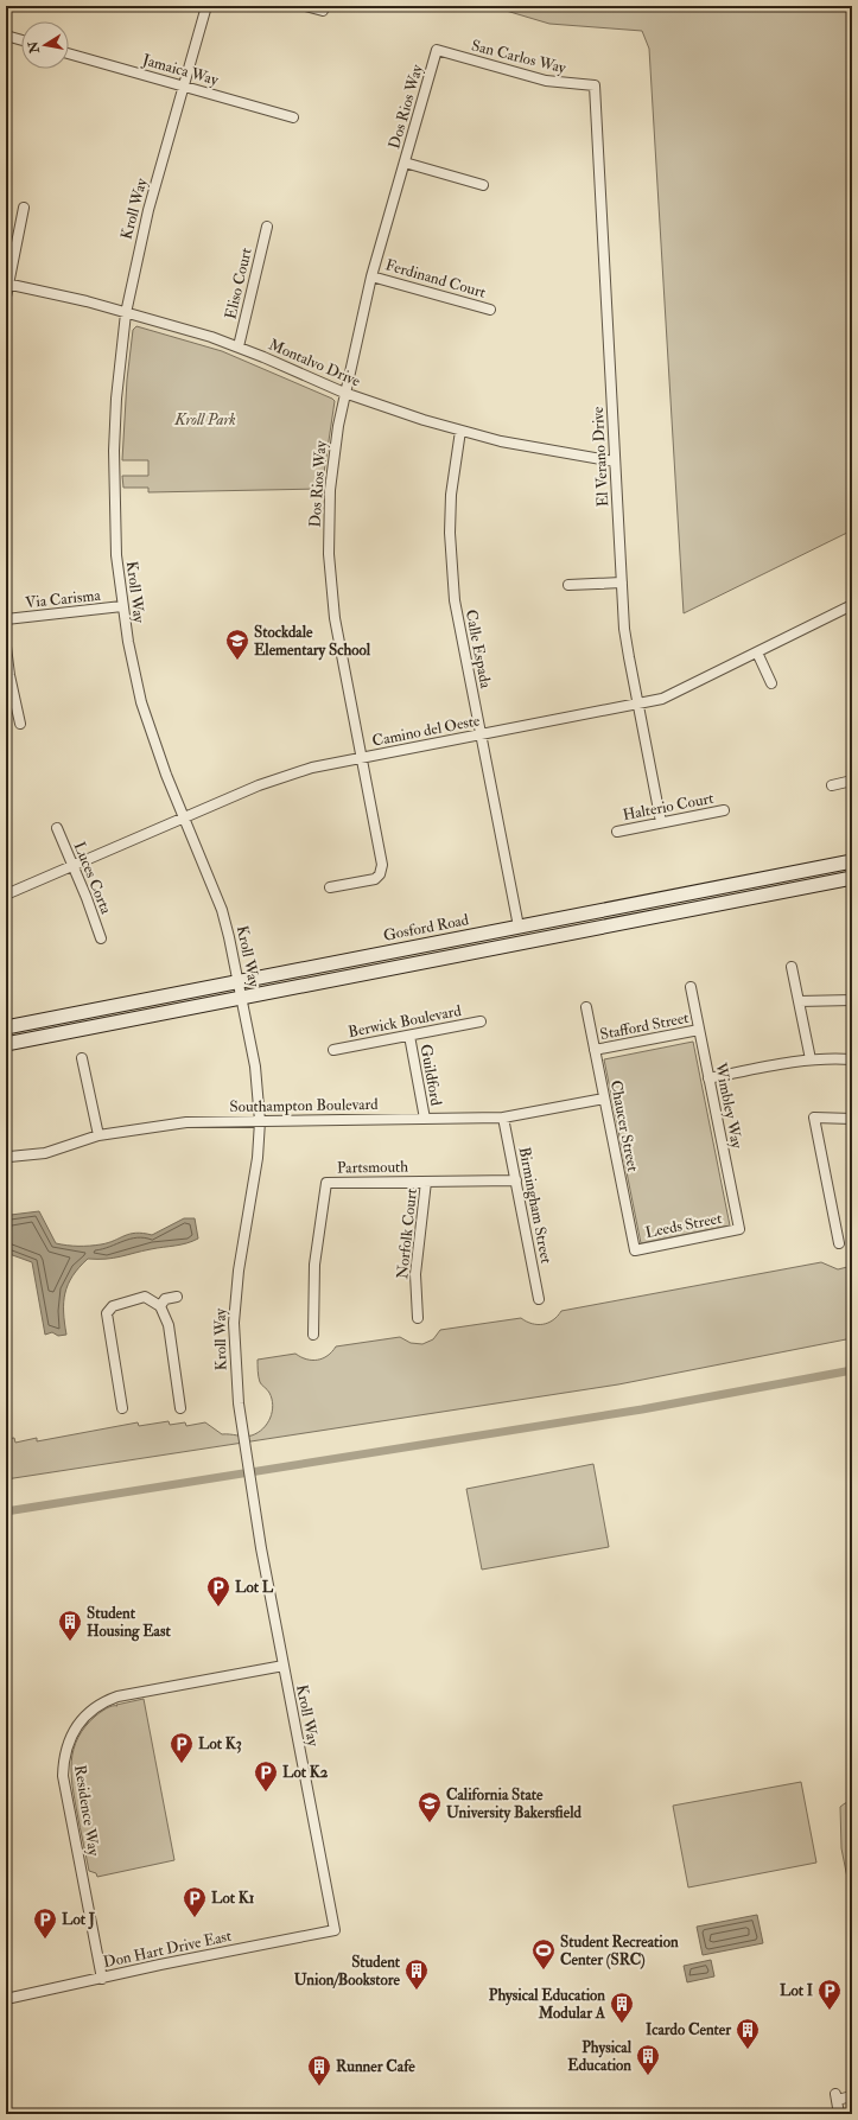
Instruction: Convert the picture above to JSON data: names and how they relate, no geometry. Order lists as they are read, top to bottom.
{
  "streets": {
    "main road": ["Gosford Road"],
    "street": [
      "San Carlos Way",
      "Jamaica Way",
      "Dos Rios Way",
      "Kroll Way",
      "Ferdinand Court",
      "Eliso Court",
      "Montalvo Drive",
      "El Verano Drive",
      "Via Carisma",
      "Calle Espada",
      "Camino del Oeste",
      "Halterio Court",
      "Luces Corta",
      "Berwick Boulevard",
      "Stafford Street",
      "Guildford",
      "Southampton Boulevard",
      "Wimbley Way",
      "Chaucer Street",
      "Partsmouth",
      "Birmingham Street",
      "Leeds Street",
      "Norfolk Court",
      "Residence Way",
      "Don Hart Drive East"
    ]
  },
  "crossings": [
    ["San Carlos Way", "Dos Rios Way"],
    ["San Carlos Way", "El Verano Drive"],
    ["Jamaica Way", "Kroll Way"],
    ["Dos Rios Way", "Ferdinand Court"],
    ["Dos Rios Way", "Montalvo Drive"],
    ["Dos Rios Way", "Camino del Oeste"],
    ["Kroll Way", "Montalvo Drive"],
    ["Kroll Way", "Via Carisma"],
    ["Kroll Way", "Camino del Oeste"],
    ["Kroll Way", "Gosford Road"],
    ["Kroll Way", "Southampton Boulevard"],
    ["Kroll Way", "Residence Way"],
    ["Kroll Way", "Don Hart Drive East"],
    ["Eliso Court", "Montalvo Drive"],
    ["Montalvo Drive", "El Verano Drive"],
    ["Montalvo Drive", "Calle Espada"],
    ["El Verano Drive", "Camino del Oeste"],
    ["El Verano Drive", "Halterio Court"],
    ["Calle Espada", "Camino del Oeste"],
    ["Calle Espada", "Gosford Road"],
    ["Camino del Oeste", "Luces Corta"],
    ["Berwick Boulevard", "Guildford"],
    ["Stafford Street", "Wimbley Way"],
    ["Stafford Street", "Chaucer Street"],
    ["Guildford", "Southampton Boulevard"],
    ["Southampton Boulevard", "Chaucer Street"],
    ["Southampton Boulevard", "Birmingham Street"],
    ["Wimbley Way", "Leeds Street"],
    ["Chaucer Street", "Leeds Street"],
    ["Partsmouth", "Birmingham Street"],
    ["Partsmouth", "Norfolk Court"],
    ["Residence Way", "Don Hart Drive East"]
  ],
  "parks": ["Kroll Park"],
  "places": {
    "school or university": ["Stockdale Elementary School", "California State University Bakersfield"],
    "parking": [
      "Lot L",
      "Lot K3",
      "Lot K2",
      "Lot K1",
      "Lot J",
      "Lot I"
    ],
    "building": [
      "Student Housing East",
      "Student Union/Bookstore",
      "Physical Education Modular A",
      "Icardo Center",
      "Physical Education",
      "Runner Cafe"
    ],
    "sports": ["Student Recreation Center (SRC)"]
  },
  "north": "left"
}
